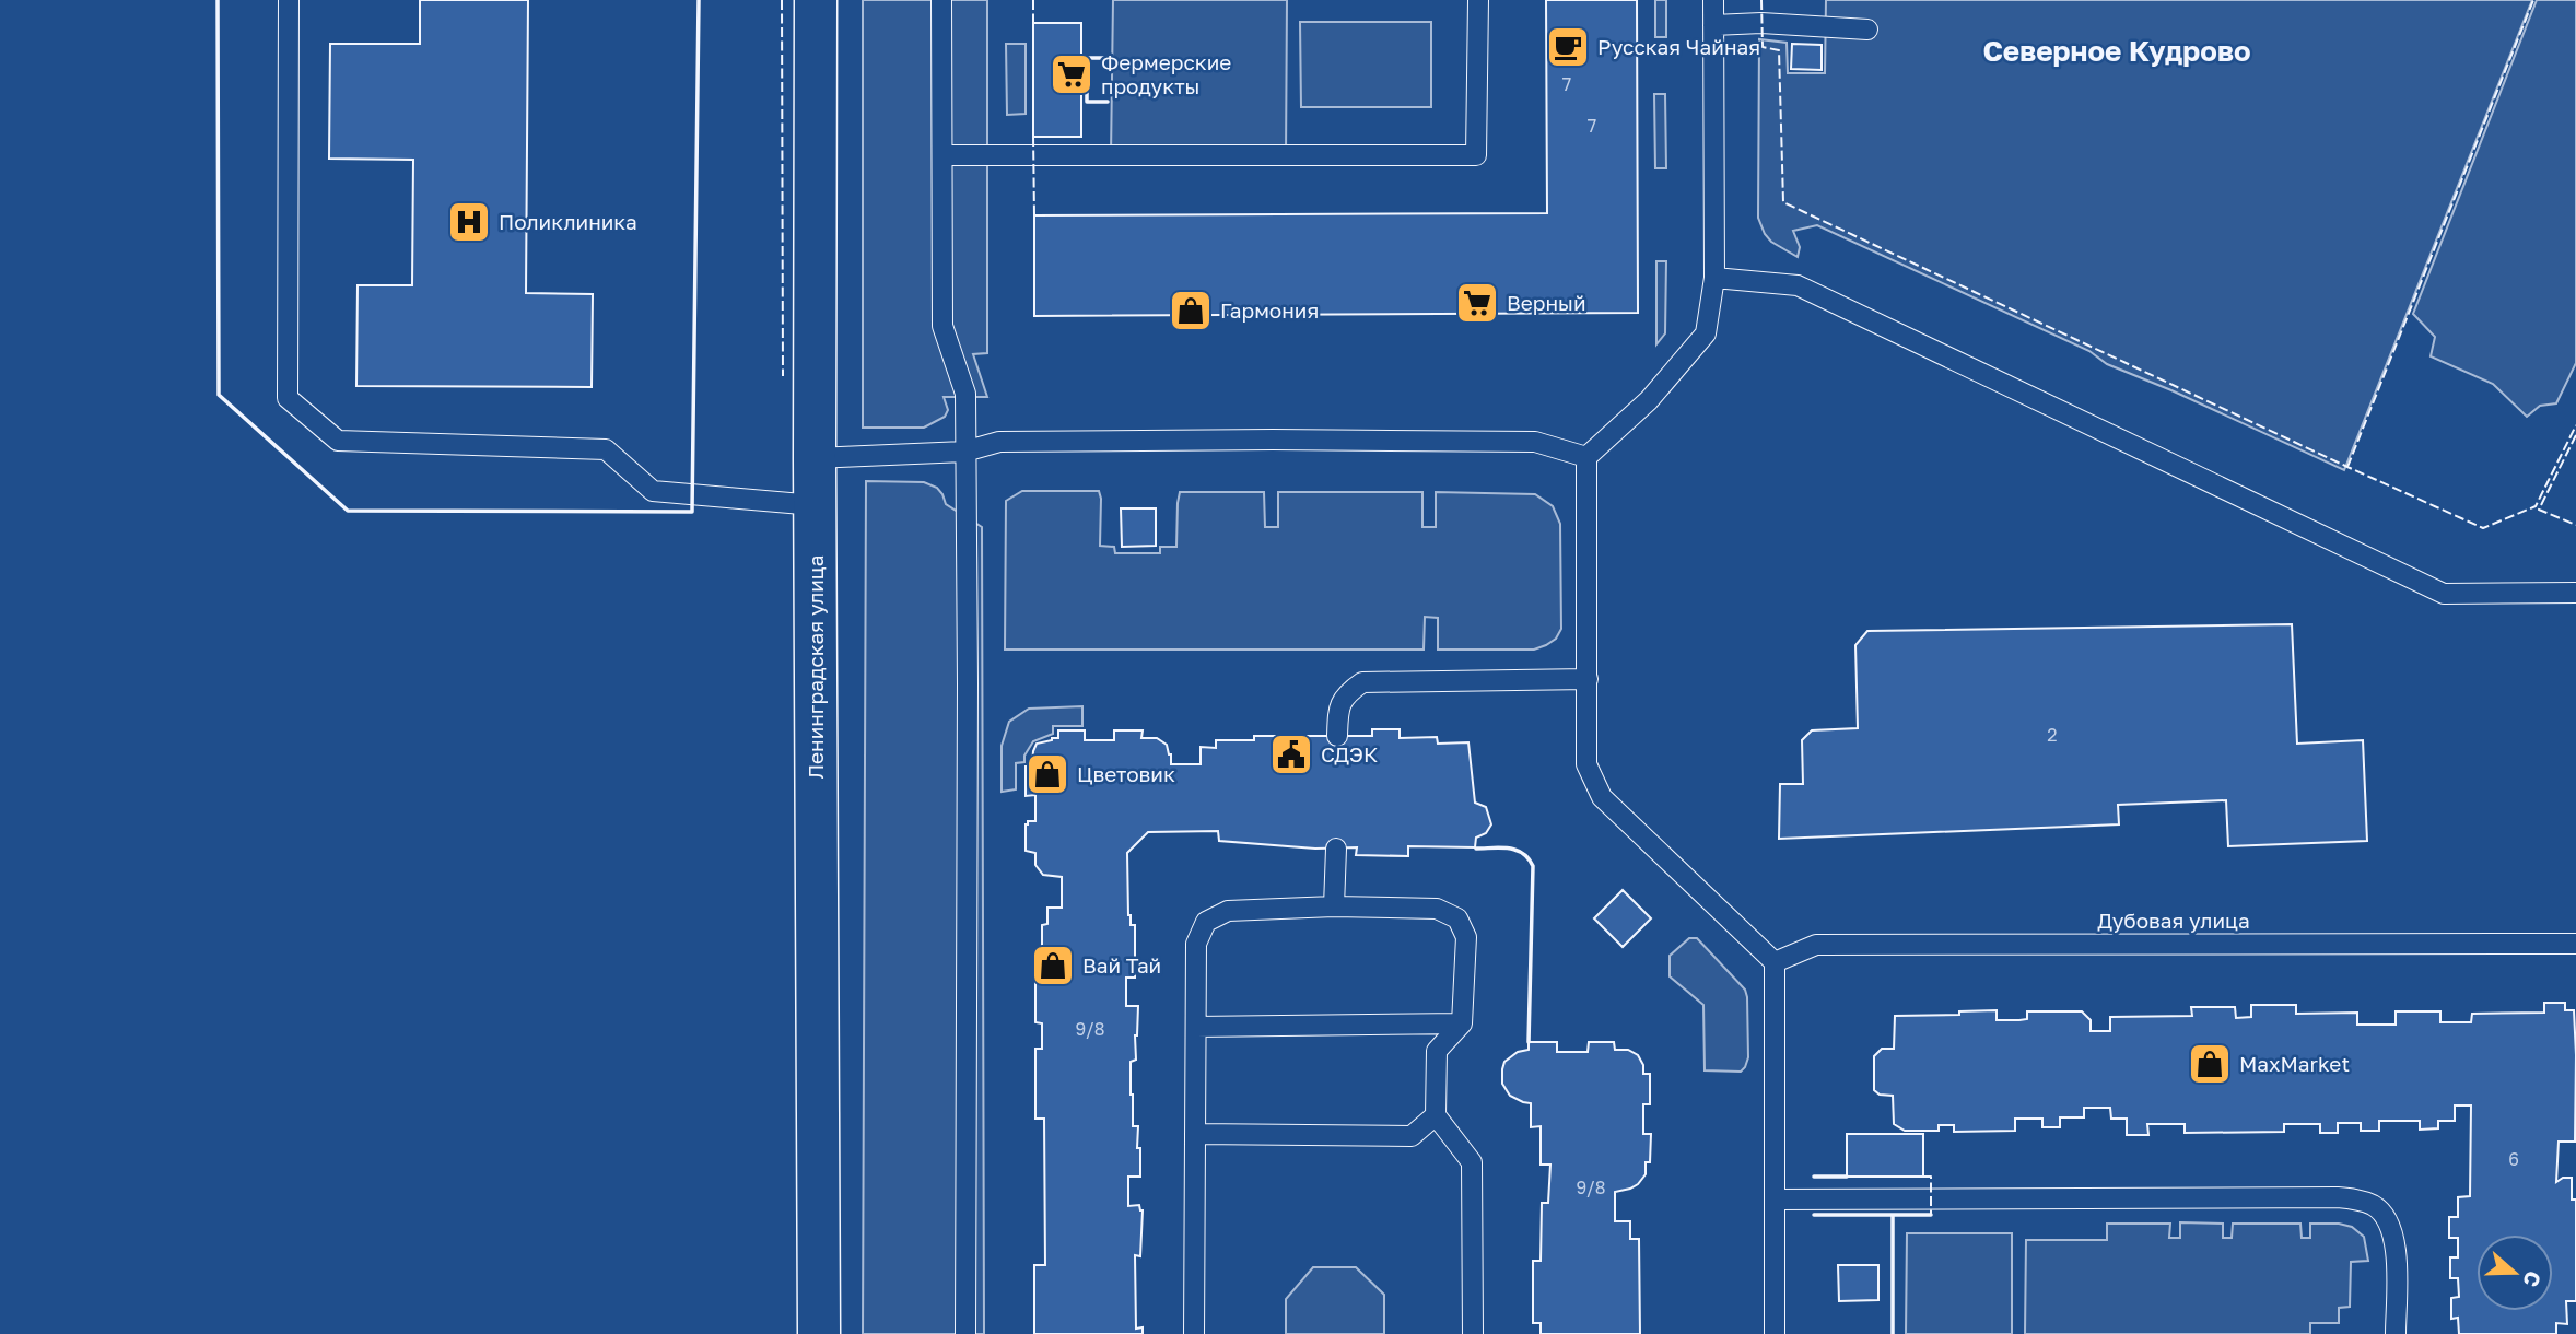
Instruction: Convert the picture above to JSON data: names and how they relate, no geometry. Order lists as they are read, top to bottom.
{
  "streets": {
    "street": ["Ленинградская улица"],
    "lane": ["Дубовая улица"]
  },
  "districts": ["Северное Кудрово"],
  "places": {
    "cafe": ["Русская Чайная"],
    "supermarket": ["Фермерские продукты", "Верный"],
    "hospital": ["Поликлиника"],
    "shop": [
      "Гармония",
      "Цветовик",
      "Вай Тай",
      "MaxMarket"
    ],
    "public building": ["СДЭК"]
  },
  "house_numbers": [
    "7",
    "7",
    "2",
    "9/8",
    "6",
    "9/8"
  ],
  "north": "right"
}
